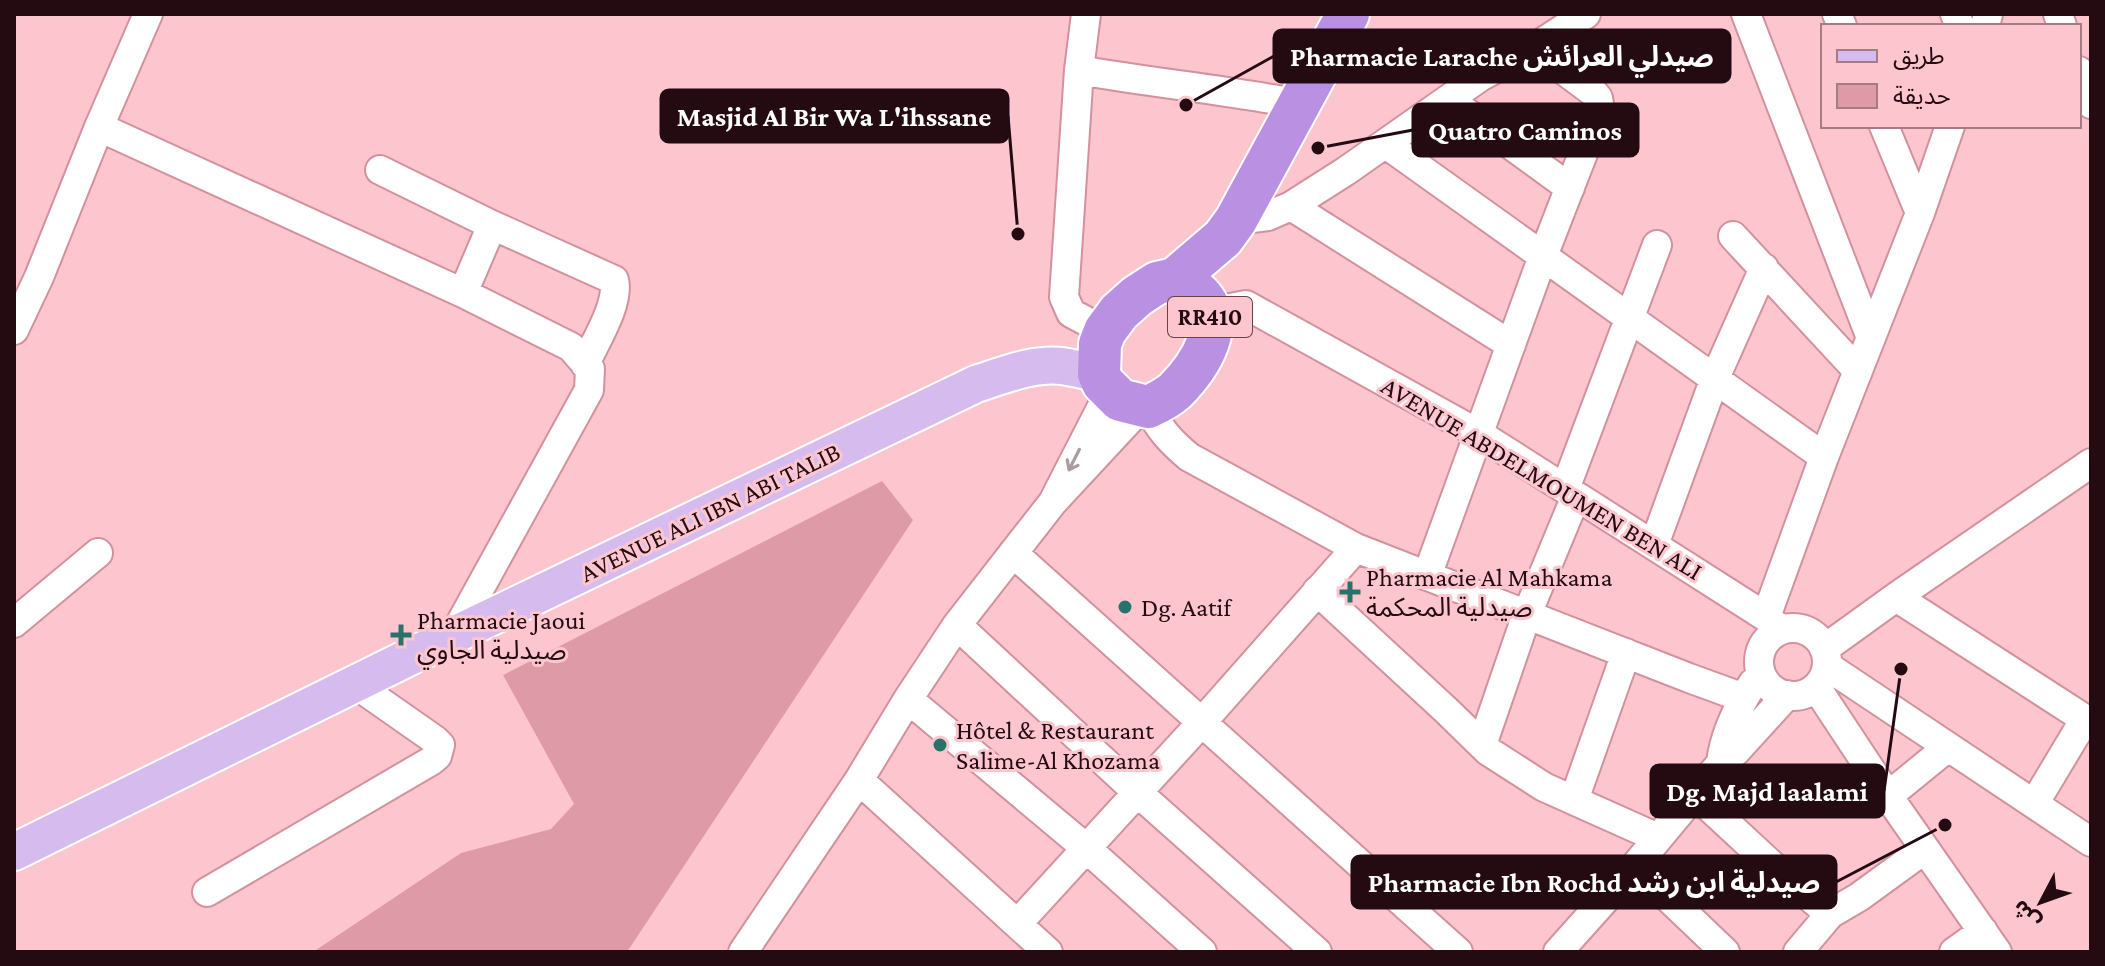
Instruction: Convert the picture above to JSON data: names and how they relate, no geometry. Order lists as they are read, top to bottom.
{
  "streets": {
    "highway": ["RR410"],
    "main road": ["AVENUE ALI IBN ABI TALIB"],
    "street": ["AVENUE ABDELMOUMEN BEN ALI"]
  },
  "crossings": [
    ["RR410", "AVENUE ABDELMOUMEN BEN ALI"],
    ["RR410", "AVENUE ALI IBN ABI TALIB"],
    ["AVENUE ABDELMOUMEN BEN ALI", "AVENUE ALI IBN ABI TALIB"]
  ],
  "places": {
    "other": [
      "Pharmacie Larache صيدلي العرائش",
      "Quatro Caminos",
      "Masjid Al Bir Wa L'ihssane",
      "Dg. Aatif",
      "Dg. Majd laalami",
      "Hôtel & Restaurant Salime-Al Khozama",
      "Pharmacie Ibn Rochd صيدلية ابن رشد"
    ],
    "health": ["Pharmacie Al Mahkama صيدلية المحكمة", "Pharmacie Jaoui صيدلية الجاوي"]
  },
  "legend": ["طريق", "حديقة"],
  "north": "bottom left"
}
